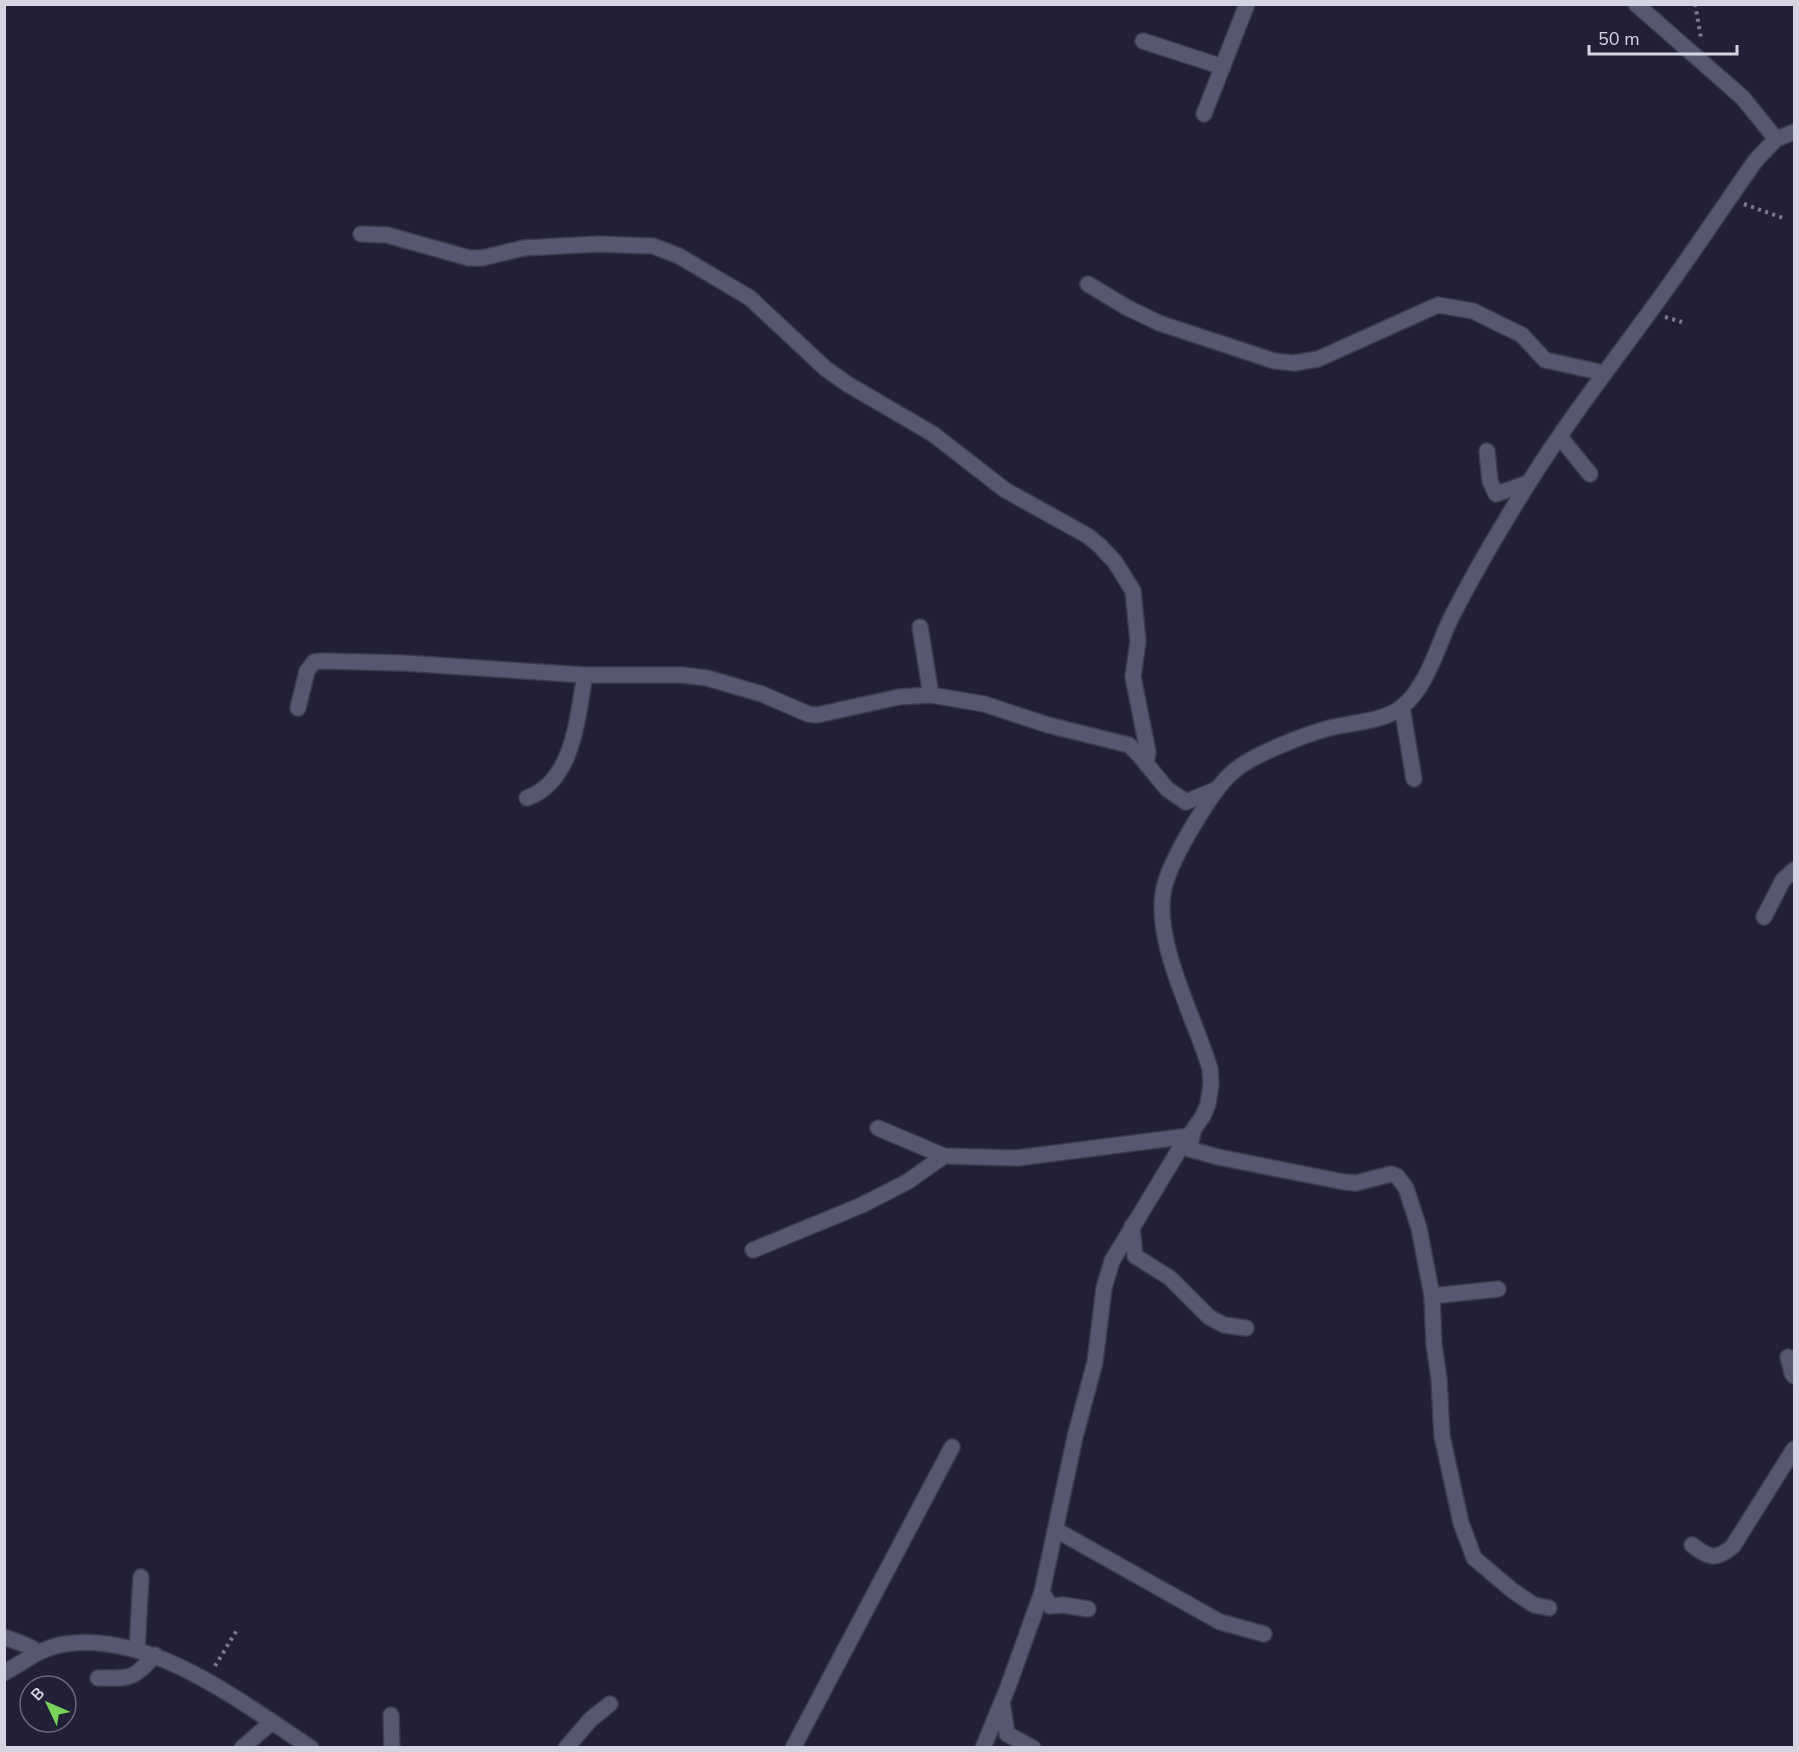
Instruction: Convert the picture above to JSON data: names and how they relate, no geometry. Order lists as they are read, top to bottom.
{
  "scale_bar": "50 m",
  "north": "top left"
}
